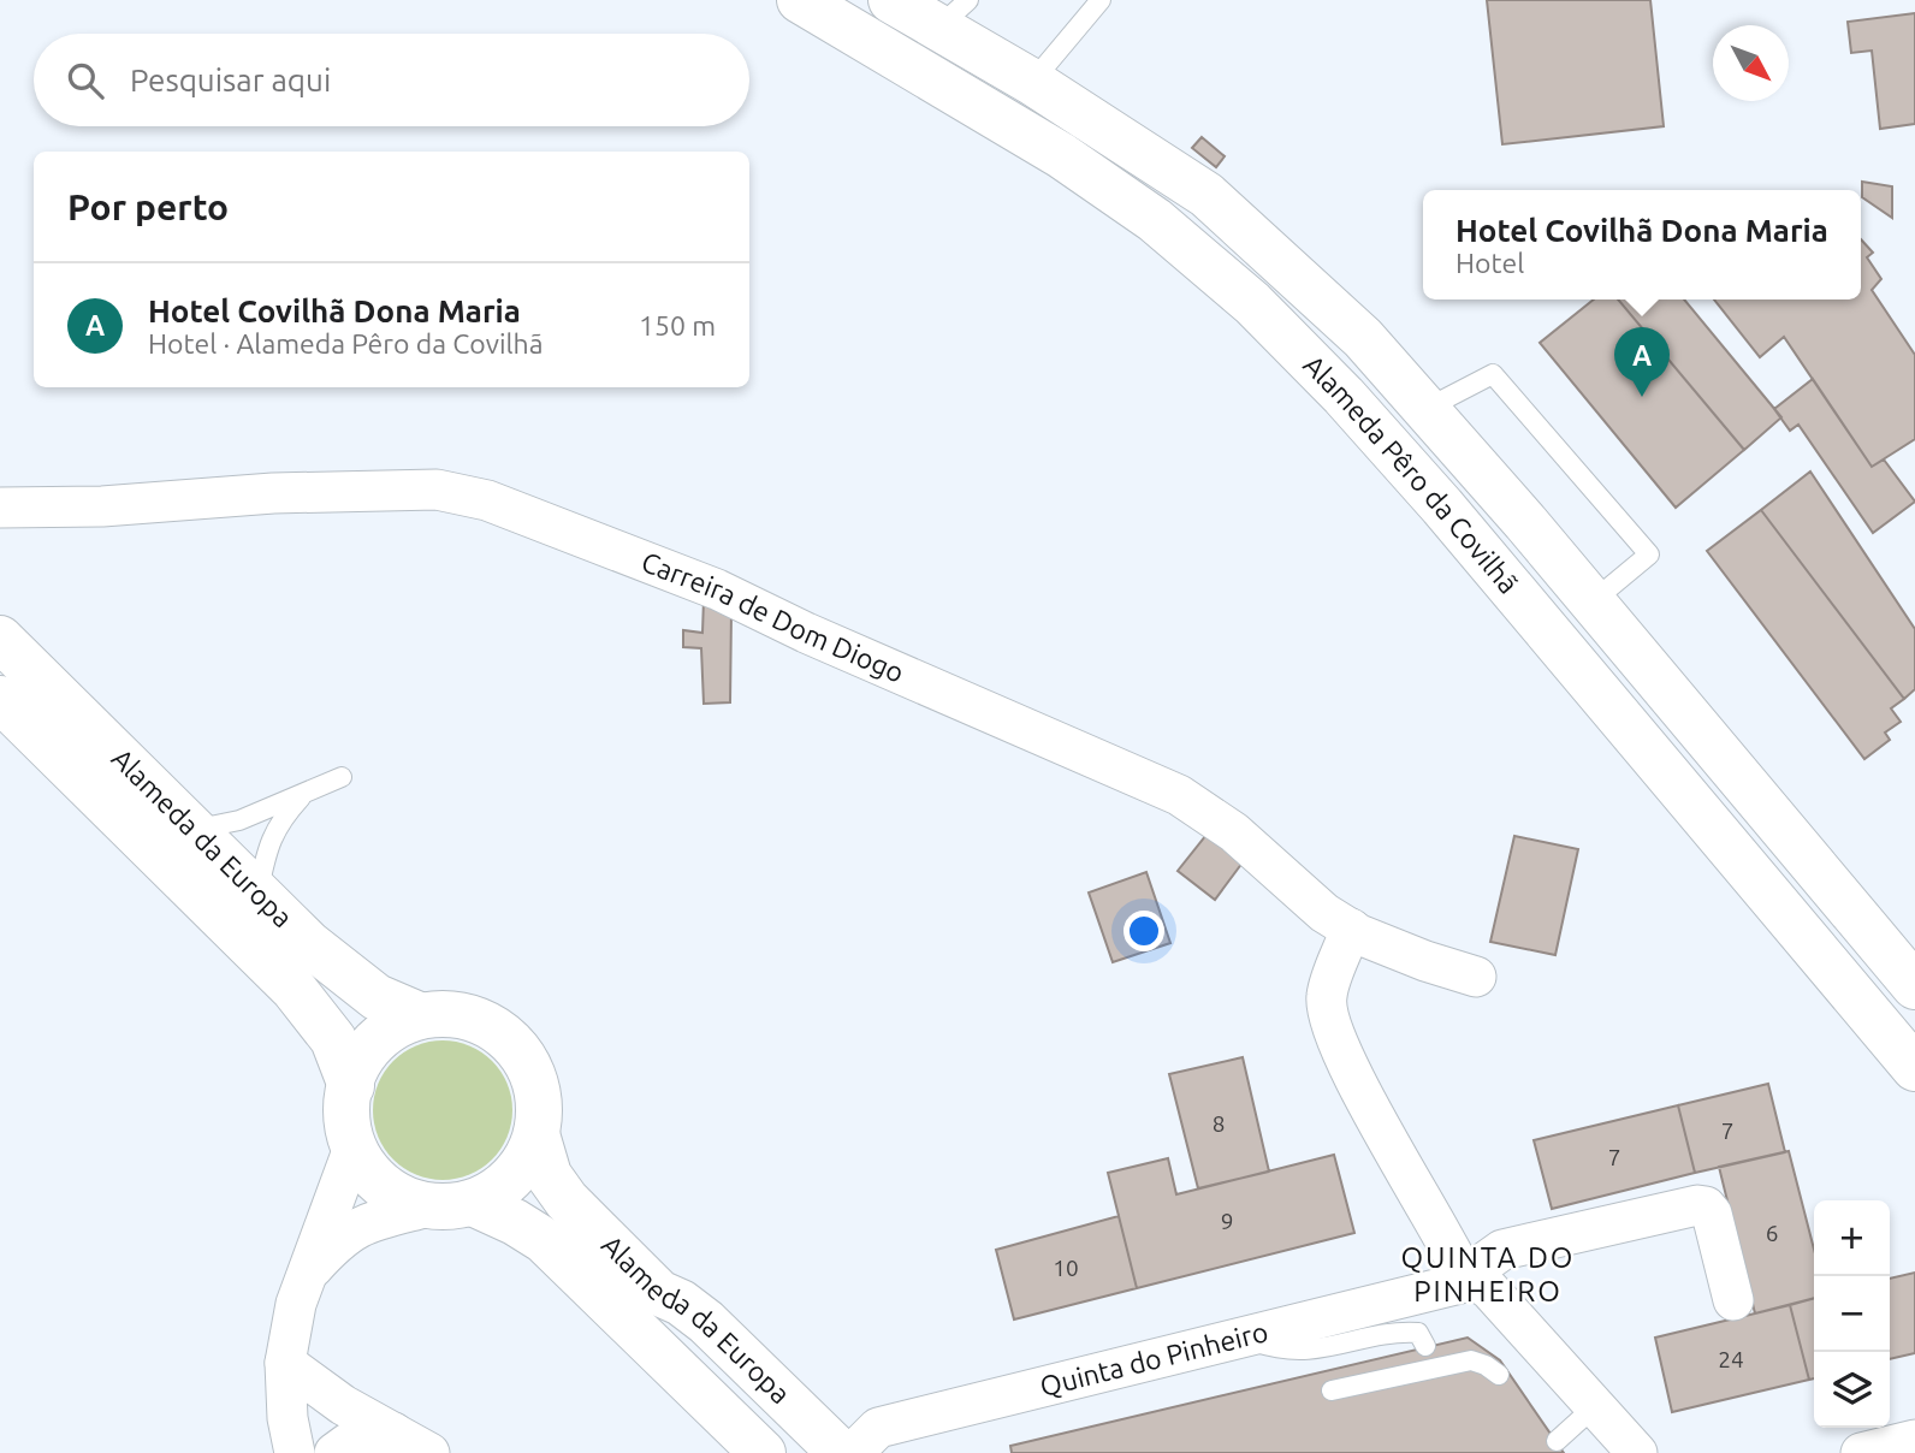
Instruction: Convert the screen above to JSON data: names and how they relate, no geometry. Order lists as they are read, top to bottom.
{
  "streets": {
    "main road": ["Alameda Pêro da Covilhã", "Alameda da Europa"],
    "street": ["Carreira de Dom Diogo", "Quinta do Pinheiro"]
  },
  "districts": ["QUINTA DO PINHEIRO"],
  "house_numbers": [
    "8",
    "7",
    "7",
    "9",
    "6",
    "10",
    "24"
  ],
  "north": "bottom right",
  "page": {
    "search": "Pesquisar aqui",
    "heading": "Por perto",
    "popup": ["Hotel Covilhã Dona Maria", "Hotel"],
    "list": [
      {
        "mark": "A",
        "name": "Hotel Covilhã Dona Maria",
        "note": "Hotel · Alameda Pêro da Covilhã",
        "value": "150 m"
      }
    ],
    "pins": "A",
    "map_buttons": ["+", "−"]
  }
}
